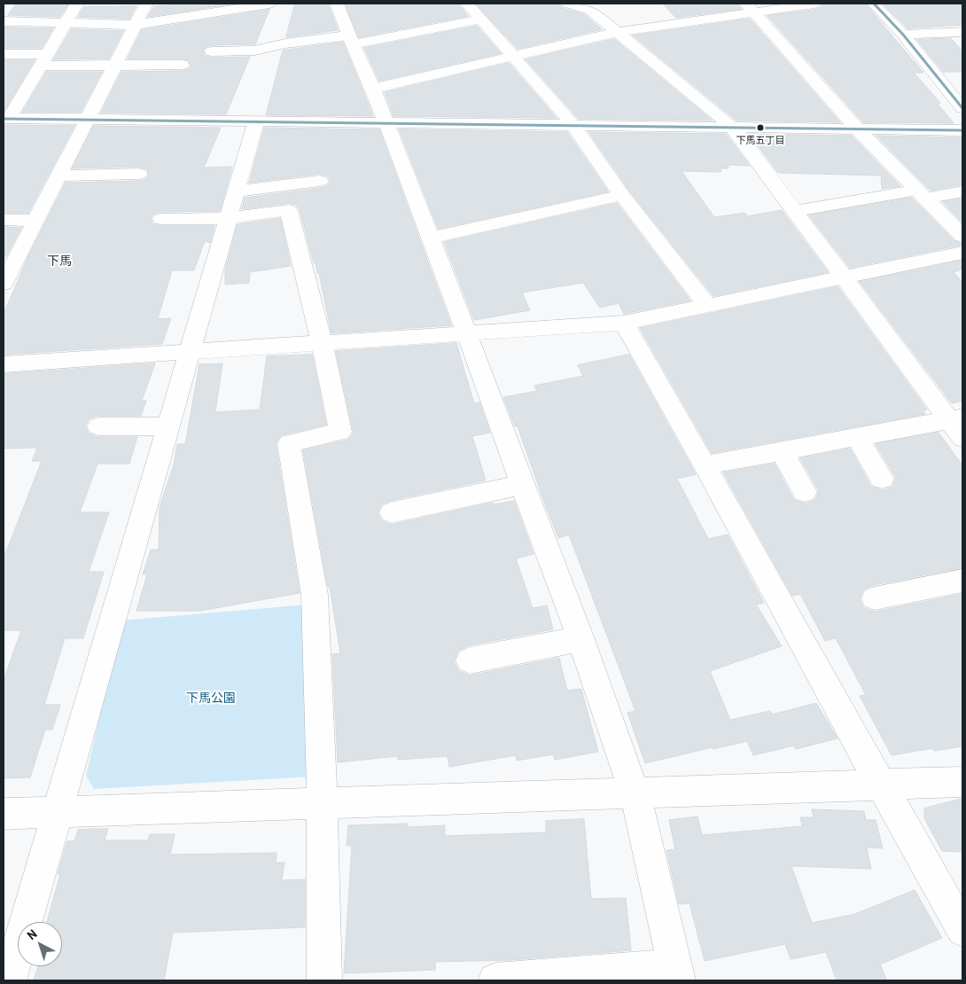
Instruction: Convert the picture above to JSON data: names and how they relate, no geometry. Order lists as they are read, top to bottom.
{
  "districts": ["下馬"],
  "parks": ["下馬公園"],
  "places": ["下馬五丁目"],
  "north": "top left"
}
